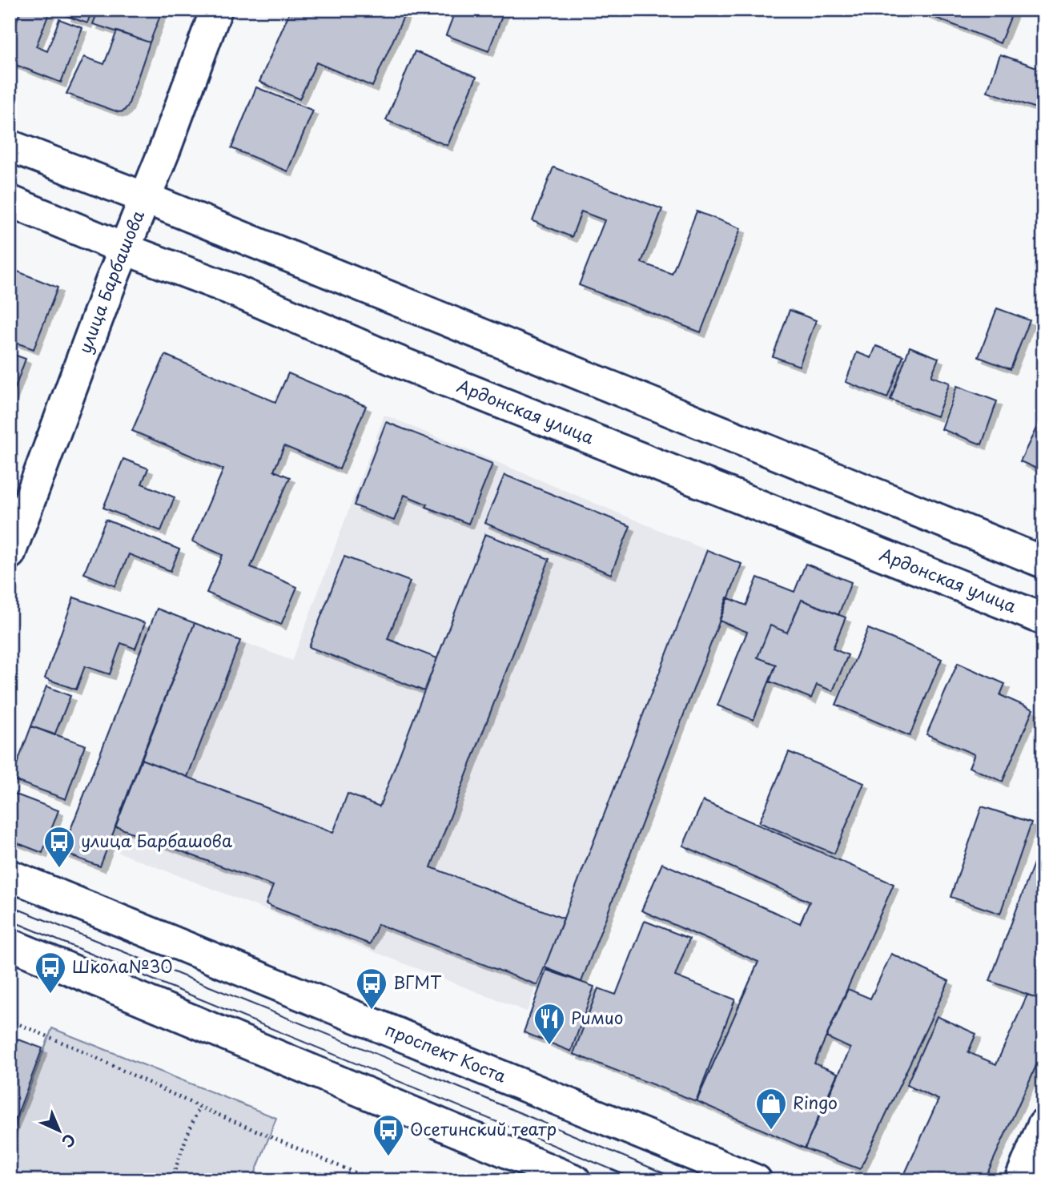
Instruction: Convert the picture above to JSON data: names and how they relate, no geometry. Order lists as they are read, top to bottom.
{
  "streets": {
    "main road": ["улица Барбашова", "Ардонская улица", "проспект Коста"]
  },
  "crossings": [
    ["улица Барбашова", "Ардонская улица"]
  ],
  "places": {
    "bus stop": [
      "улица Барбашова",
      "Школа№30",
      "ВГМТ",
      "Осетинский театр"
    ],
    "restaurant": ["Римио"],
    "shop": ["Ringo"]
  },
  "north": "bottom right"
}
